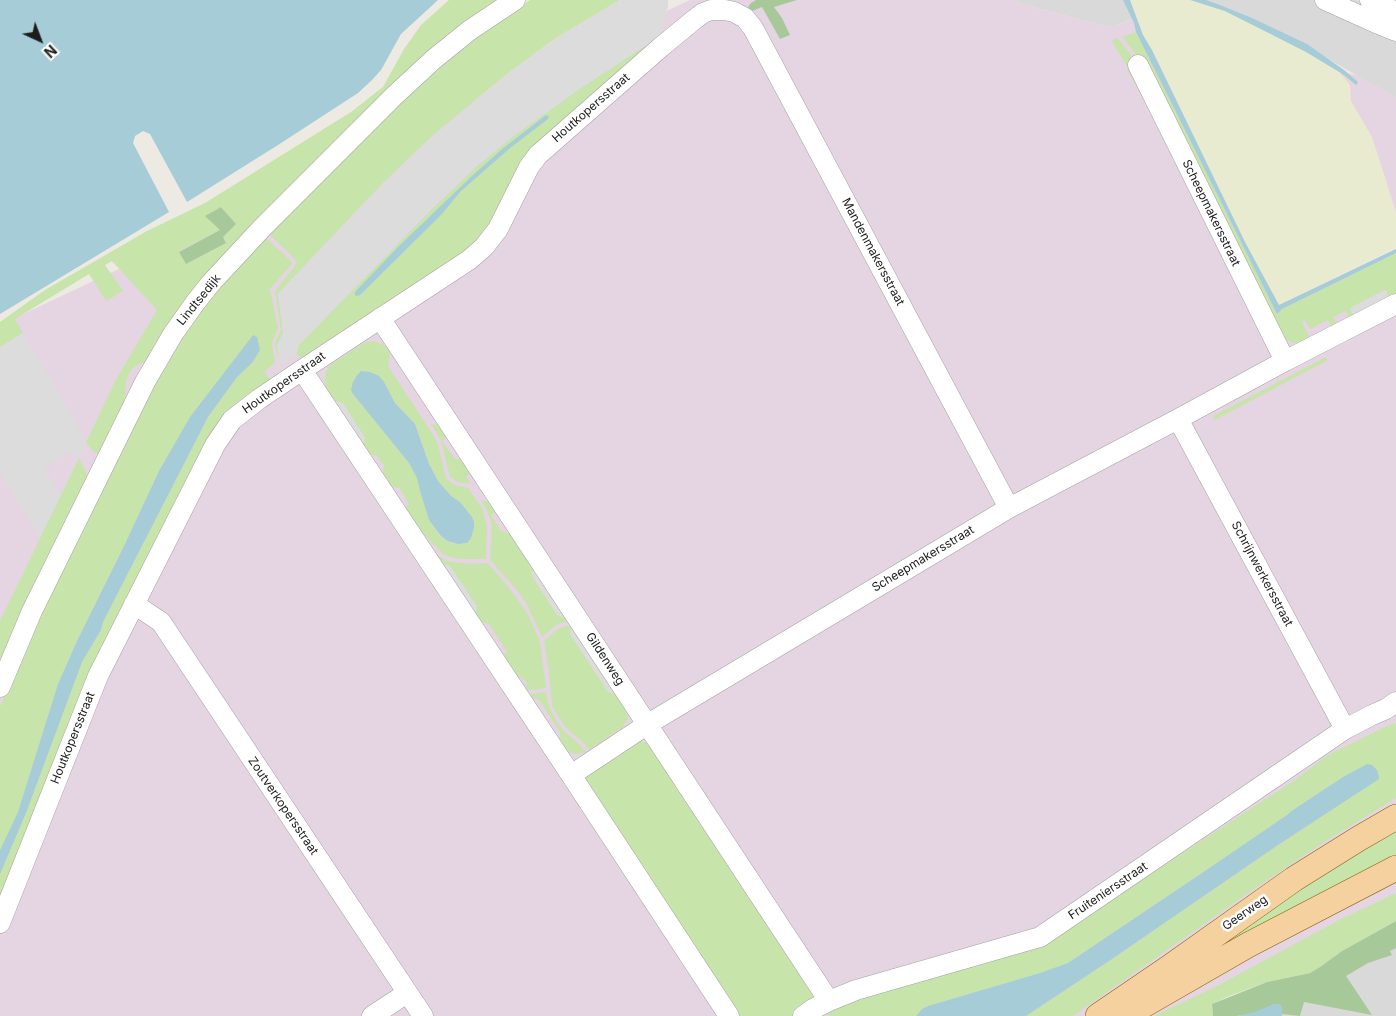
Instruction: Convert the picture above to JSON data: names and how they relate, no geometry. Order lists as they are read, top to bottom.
{
  "streets": {
    "main road": ["Geerweg"],
    "street": [
      "Houtkopersstraat",
      "Scheepmakersstraat",
      "Mandenmakersstraat",
      "Lindtsedijk",
      "Schrijnwerkersstraat",
      "Gildenweg",
      "Zoutverkopersstraat",
      "Fruiteniersstraat"
    ]
  },
  "crossings": [
    ["Houtkopersstraat", "Mandenmakersstraat"],
    ["Houtkopersstraat", "Gildenweg"],
    ["Houtkopersstraat", "Zoutverkopersstraat"],
    ["Scheepmakersstraat", "Mandenmakersstraat"],
    ["Scheepmakersstraat", "Schrijnwerkersstraat"],
    ["Scheepmakersstraat", "Gildenweg"],
    ["Schrijnwerkersstraat", "Fruiteniersstraat"],
    ["Gildenweg", "Fruiteniersstraat"]
  ],
  "north": "bottom right"
}
